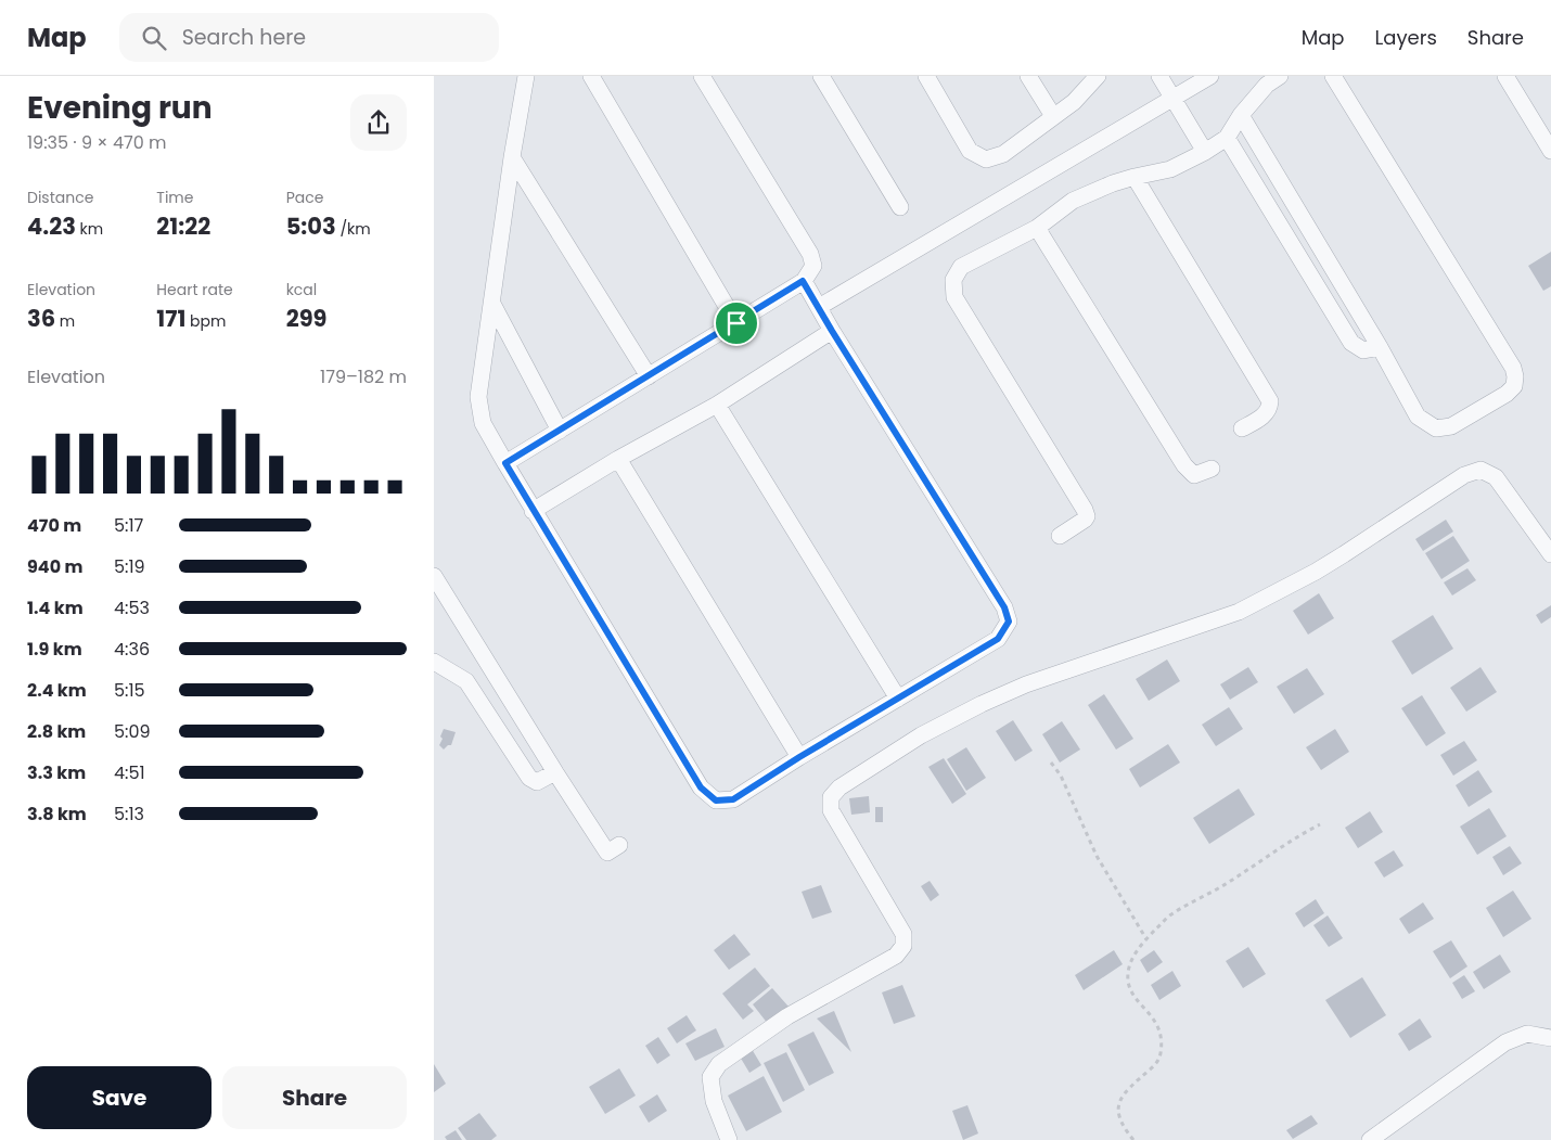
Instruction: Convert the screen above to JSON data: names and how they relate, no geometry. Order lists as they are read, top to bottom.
{
  "page": {
    "header": "Map",
    "search": "Search here",
    "nav": ["Map", "Layers", "Share"],
    "heading": ["Evening run", "19:35 · 9 × 470 m"],
    "stats": [
      ["Distance", "4.23 km"],
      ["Time", "21:22"],
      ["Pace", "5:03 /km"],
      ["Elevation", "36 m"],
      ["Heart rate", "171 bpm"],
      ["kcal", "299"]
    ],
    "chart": ["Elevation", "179–182 m"],
    "list": [
      {
        "name": "470 m",
        "note": "5:17"
      },
      {
        "name": "940 m",
        "note": "5:19"
      },
      {
        "name": "1.4 km",
        "note": "4:53"
      },
      {
        "name": "1.9 km",
        "note": "4:36"
      },
      {
        "name": "2.4 km",
        "note": "5:15"
      },
      {
        "name": "2.8 km",
        "note": "5:09"
      },
      {
        "name": "3.3 km",
        "note": "4:51"
      },
      {
        "name": "3.8 km",
        "note": "5:13"
      }
    ],
    "buttons": ["Save", "Share"]
  }
}
